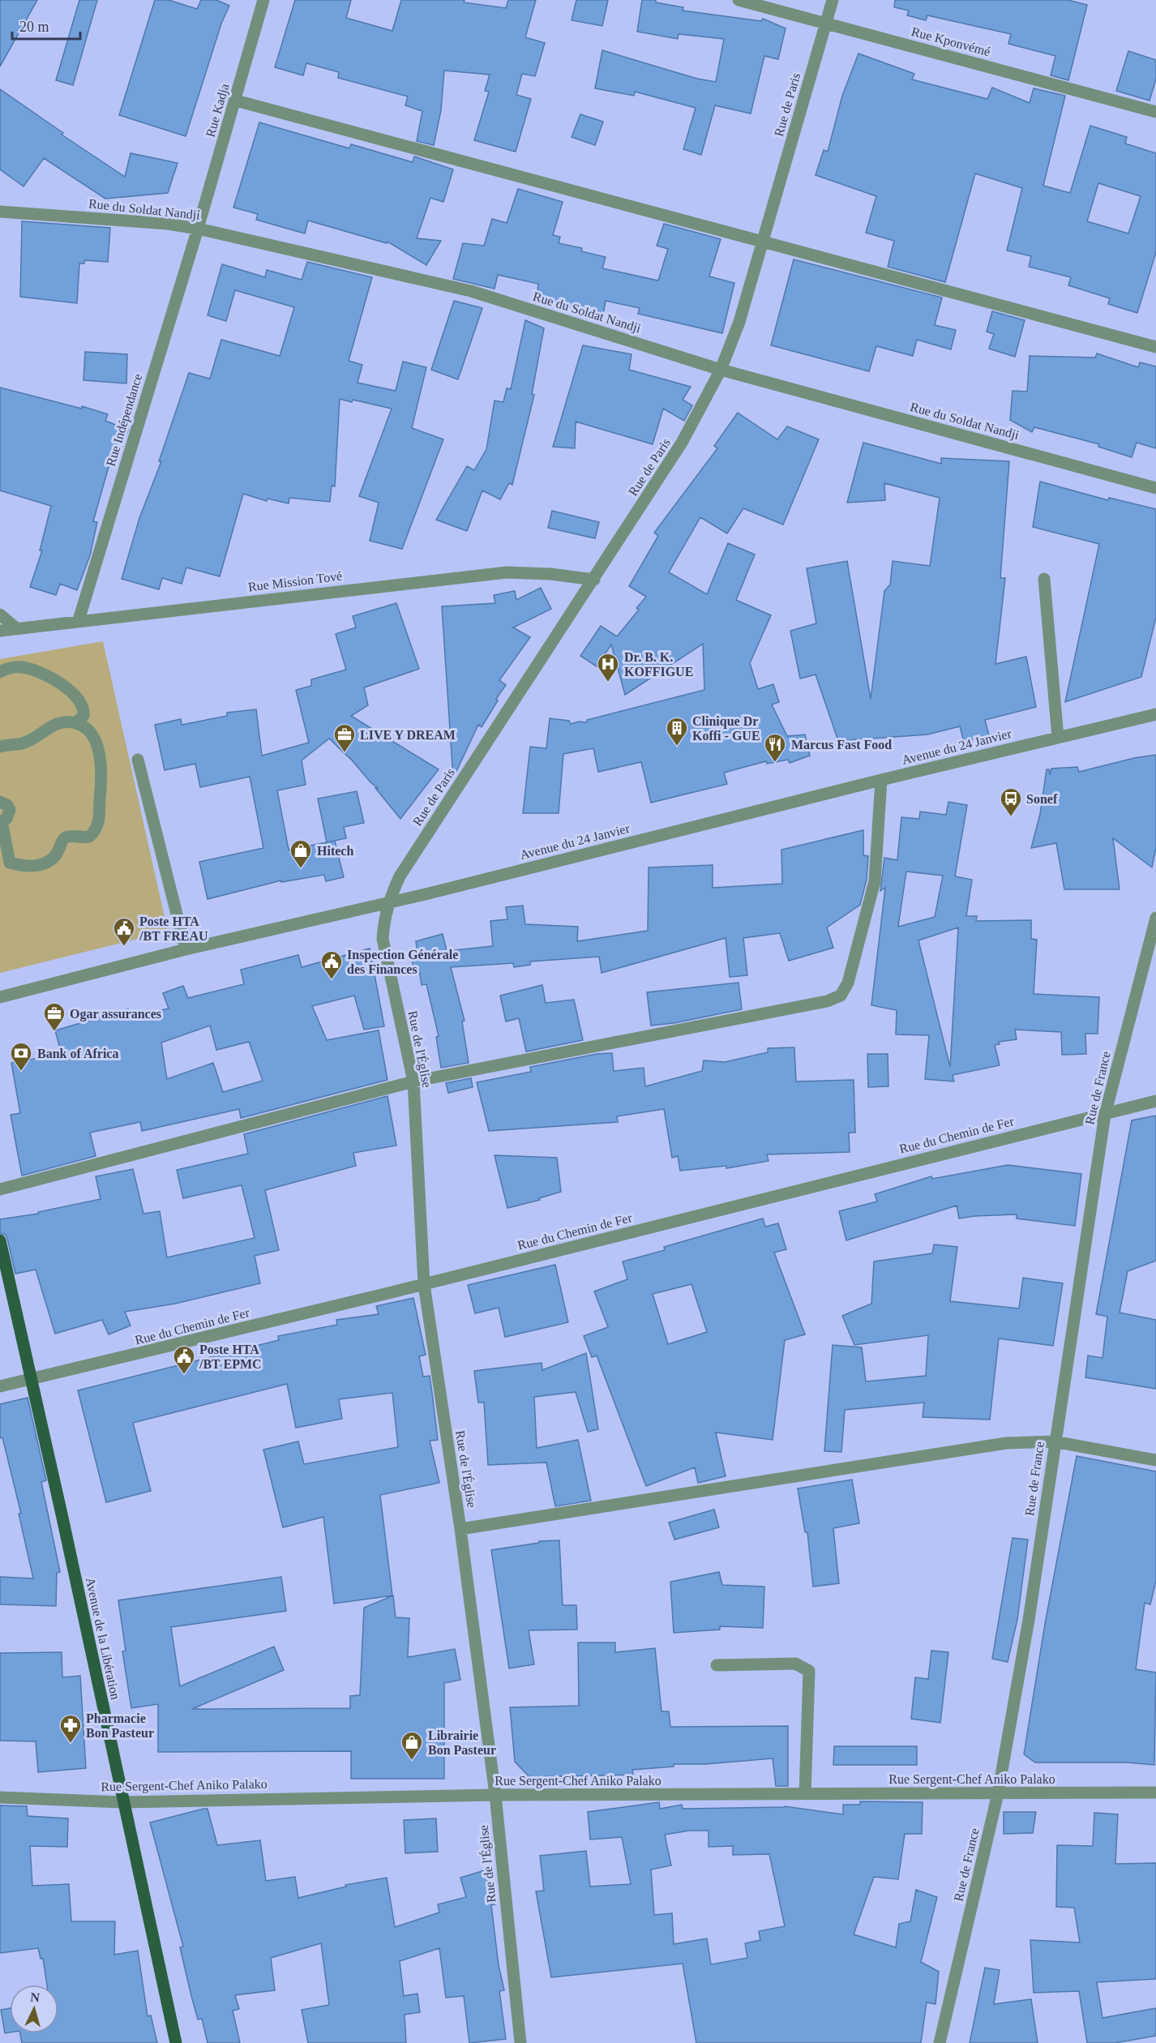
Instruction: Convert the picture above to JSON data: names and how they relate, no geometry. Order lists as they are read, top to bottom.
{
  "streets": {
    "main road": ["Avenue de la Libération"],
    "street": [
      "Rue Kponvémé",
      "Rue de Paris",
      "Rue Kadja",
      "Rue du Soldat Nandji",
      "Rue Indépendance",
      "Rue Mission Tové",
      "Avenue du 24 Janvier",
      "Rue de l'Église",
      "Rue de France",
      "Rue du Chemin de Fer",
      "Rue Sergent-Chef Aniko Palako"
    ]
  },
  "crossings": [
    ["Rue Kponvémé", "Rue de Paris"],
    ["Rue de Paris", "Rue du Soldat Nandji"],
    ["Rue de Paris", "Rue Mission Tové"],
    ["Rue de Paris", "Avenue du 24 Janvier"],
    ["Rue de Paris", "Rue de l'Église"],
    ["Rue Kadja", "Rue du Soldat Nandji"],
    ["Rue Kadja", "Rue Indépendance"],
    ["Rue du Soldat Nandji", "Rue Indépendance"],
    ["Rue Indépendance", "Rue Mission Tové"],
    ["Avenue du 24 Janvier", "Rue de l'Église"],
    ["Rue de l'Église", "Rue du Chemin de Fer"],
    ["Rue de l'Église", "Rue Sergent-Chef Aniko Palako"],
    ["Rue de France", "Rue du Chemin de Fer"],
    ["Rue de France", "Rue Sergent-Chef Aniko Palako"],
    ["Rue du Chemin de Fer", "Avenue de la Libération"],
    ["Avenue de la Libération", "Rue Sergent-Chef Aniko Palako"]
  ],
  "places": {
    "hospital": ["Dr. B. K. KOFFIGUE"],
    "building": ["Clinique Dr Koffi - GUE"],
    "office": ["LIVE Y DREAM", "Ogar assurances"],
    "restaurant": ["Marcus Fast Food"],
    "bus stop": ["Sonef"],
    "shop": ["Hitech", "Librairie Bon Pasteur"],
    "public building": ["Poste HTA /BT FREAU", "Inspection Générale des Finances", "Poste HTA /BT EPMC"],
    "bank": ["Bank of Africa"],
    "pharmacy": ["Pharmacie Bon Pasteur"]
  },
  "scale_bar": "20 m",
  "north": "top"
}
